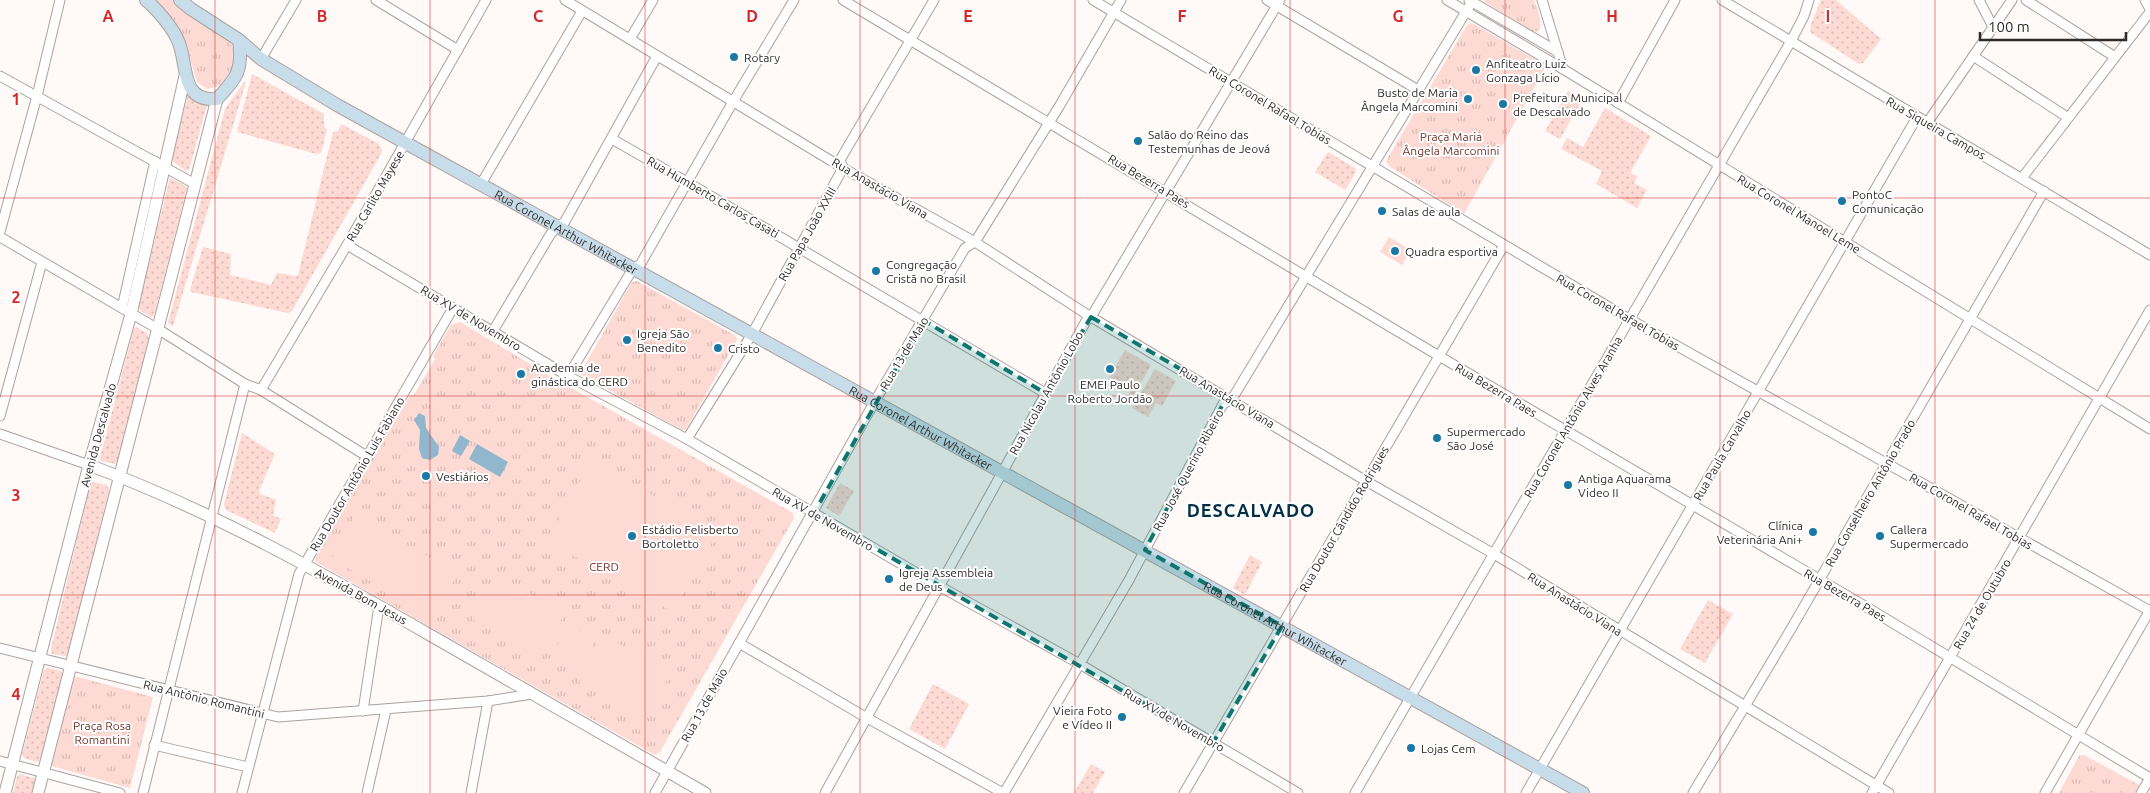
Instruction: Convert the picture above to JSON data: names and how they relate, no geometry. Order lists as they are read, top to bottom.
{
  "streets": {
    "main road": ["Rua Coronel Arthur Whitacker"],
    "street": [
      "Rua Coronel Rafael Tobias",
      "Rua Siqueira Campos",
      "Rua Bezerra Paes",
      "Rua Anastácio Viana",
      "Rua Carlito Mayese",
      "Rua Humberto Carlos Casati",
      "Rua Coronel Manoel Leme",
      "Rua Papa João XXIII",
      "Rua XV de Novembro",
      "Rua 13 de Maio",
      "Rua Nicolau Antônio Lobo",
      "Rua Coronel Antônio Alves Aranha",
      "Avenida Descalvado",
      "Rua Paula Carvalho",
      "Rua José Querino Ribeiro",
      "Rua Doutor Antônio Luis Fabiano",
      "Rua Conselheiro Antônio Prado",
      "Rua Doutor Cândido Rodrigues",
      "Avenida Bom Jesus",
      "Rua 24 de Outubro",
      "Rua Antônio Romantini"
    ]
  },
  "crossings": [
    ["Rua Coronel Rafael Tobias", "Rua 13 de Maio"],
    ["Rua Coronel Rafael Tobias", "Rua Nicolau Antônio Lobo"],
    ["Rua Coronel Rafael Tobias", "Rua Coronel Antônio Alves Aranha"],
    ["Rua Coronel Rafael Tobias", "Rua Paula Carvalho"],
    ["Rua Coronel Rafael Tobias", "Rua José Querino Ribeiro"],
    ["Rua Coronel Rafael Tobias", "Rua Conselheiro Antônio Prado"],
    ["Rua Coronel Rafael Tobias", "Rua Doutor Cândido Rodrigues"],
    ["Rua Coronel Rafael Tobias", "Rua 24 de Outubro"],
    ["Rua Siqueira Campos", "Rua Coronel Antônio Alves Aranha"],
    ["Rua Siqueira Campos", "Rua Paula Carvalho"],
    ["Rua Siqueira Campos", "Rua Conselheiro Antônio Prado"],
    ["Rua Bezerra Paes", "Rua Papa João XXIII"],
    ["Rua Bezerra Paes", "Rua 13 de Maio"],
    ["Rua Bezerra Paes", "Rua Nicolau Antônio Lobo"],
    ["Rua Bezerra Paes", "Rua Coronel Antônio Alves Aranha"],
    ["Rua Bezerra Paes", "Rua Paula Carvalho"],
    ["Rua Bezerra Paes", "Rua José Querino Ribeiro"],
    ["Rua Bezerra Paes", "Rua Conselheiro Antônio Prado"],
    ["Rua Bezerra Paes", "Rua Doutor Cândido Rodrigues"],
    ["Rua Bezerra Paes", "Rua 24 de Outubro"],
    ["Rua Anastácio Viana", "Rua Papa João XXIII"],
    ["Rua Anastácio Viana", "Rua 13 de Maio"],
    ["Rua Anastácio Viana", "Rua Nicolau Antônio Lobo"],
    ["Rua Anastácio Viana", "Rua Coronel Antônio Alves Aranha"],
    ["Rua Anastácio Viana", "Rua Paula Carvalho"],
    ["Rua Anastácio Viana", "Rua José Querino Ribeiro"],
    ["Rua Anastácio Viana", "Rua Conselheiro Antônio Prado"],
    ["Rua Anastácio Viana", "Rua Doutor Cândido Rodrigues"],
    ["Rua Anastácio Viana", "Rua 24 de Outubro"],
    ["Rua Carlito Mayese", "Rua Coronel Arthur Whitacker"],
    ["Rua Carlito Mayese", "Rua XV de Novembro"],
    ["Rua Humberto Carlos Casati", "Rua Papa João XXIII"],
    ["Rua Humberto Carlos Casati", "Rua 13 de Maio"],
    ["Rua Humberto Carlos Casati", "Rua Nicolau Antônio Lobo"],
    ["Rua Coronel Manoel Leme", "Rua Coronel Antônio Alves Aranha"],
    ["Rua Coronel Manoel Leme", "Rua Paula Carvalho"],
    ["Rua Coronel Manoel Leme", "Rua José Querino Ribeiro"],
    ["Rua Coronel Manoel Leme", "Rua Conselheiro Antônio Prado"],
    ["Rua Coronel Manoel Leme", "Rua 24 de Outubro"],
    ["Rua Coronel Arthur Whitacker", "Rua Papa João XXIII"],
    ["Rua Coronel Arthur Whitacker", "Rua 13 de Maio"],
    ["Rua Coronel Arthur Whitacker", "Rua Nicolau Antônio Lobo"],
    ["Rua Coronel Arthur Whitacker", "Rua Coronel Antônio Alves Aranha"],
    ["Rua Coronel Arthur Whitacker", "Rua Paula Carvalho"],
    ["Rua Coronel Arthur Whitacker", "Rua José Querino Ribeiro"],
    ["Rua Coronel Arthur Whitacker", "Rua Doutor Cândido Rodrigues"],
    ["Rua Papa João XXIII", "Rua XV de Novembro"],
    ["Rua XV de Novembro", "Rua 13 de Maio"],
    ["Rua XV de Novembro", "Rua Nicolau Antônio Lobo"],
    ["Rua XV de Novembro", "Rua José Querino Ribeiro"],
    ["Rua XV de Novembro", "Rua Doutor Antônio Luis Fabiano"],
    ["Rua XV de Novembro", "Rua Doutor Cândido Rodrigues"],
    ["Rua 13 de Maio", "Avenida Bom Jesus"],
    ["Avenida Descalvado", "Avenida Bom Jesus"],
    ["Avenida Descalvado", "Rua Antônio Romantini"],
    ["Rua Doutor Antônio Luis Fabiano", "Avenida Bom Jesus"],
    ["Rua Doutor Antônio Luis Fabiano", "Rua Antônio Romantini"],
    ["Avenida Bom Jesus", "Rua Antônio Romantini"]
  ],
  "districts": ["DESCALVADO"],
  "parks": ["Praça Maria Ângela Marcomini", "CERD", "Praça Rosa Romantini"],
  "places": [
    "Rotary",
    "Anfiteatro Luiz Gonzaga Lício",
    "Busto de Maria Ângela Marcomini",
    "Prefeitura Municipal de Descalvado",
    "Salão do Reino das Testemunhas de Jeová",
    "PontoC Comunicação",
    "Salas de aula",
    "Quadra esportiva",
    "Congregação Cristã no Brasil",
    "Igreja São Benedito",
    "Cristo",
    "EMEI Paulo Roberto Jordão",
    "Academia de ginástica do CERD",
    "Supermercado São José",
    "Vestiários",
    "Antiga Aquarama Video II",
    "Clínica Veterinária Ani+",
    "Estádio Felisberto Bortoletto",
    "Callera Supermercado",
    "Igreja Assembleia de Deus",
    "Vieira Foto e Vídeo II",
    "Lojas Cem"
  ],
  "scale_bar": "100 m",
  "grid": {
    "columns": [
      "A",
      "B",
      "C",
      "D",
      "E",
      "F",
      "G",
      "H",
      "I"
    ],
    "rows": [
      "1",
      "2",
      "3",
      "4"
    ]
  }
}
